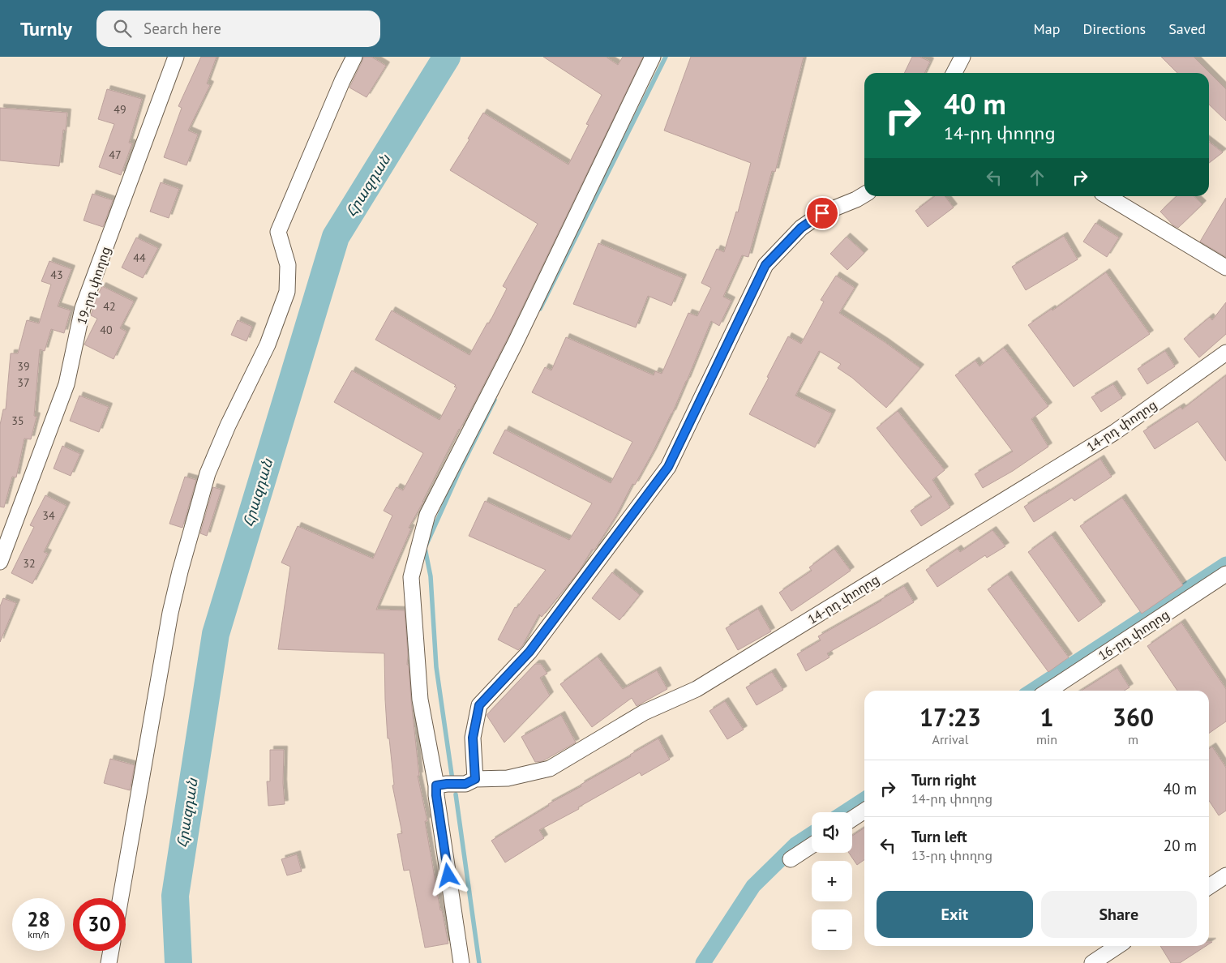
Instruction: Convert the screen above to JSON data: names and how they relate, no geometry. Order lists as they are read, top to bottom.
{
  "streets": {
    "street": ["19-րդ փողոց", "14-րդ փողոց", "16-րդ փողոց"]
  },
  "water": ["Հրազդան"],
  "house_numbers": [
    "49",
    "47",
    "44",
    "43",
    "42",
    "40",
    "39",
    "37",
    "35",
    "34",
    "32"
  ],
  "page": {
    "header": "Turnly",
    "search": "Search here",
    "nav": ["Map", "Directions", "Saved"],
    "turn": ["40 m", "14-րդ փողոց"],
    "eta": [
      "17:23",
      "Arrival",
      "1",
      "min",
      "360",
      "m"
    ],
    "list": [
      {
        "name": "Turn right",
        "note": "14-րդ փողոց",
        "value": "40 m"
      },
      {
        "name": "Turn left",
        "note": "13-րդ փողոց",
        "value": "20 m"
      }
    ],
    "map_buttons": ["+", "−"],
    "buttons": ["Exit", "Share"],
    "speed": "28 km/h",
    "limit": "30"
  }
}
